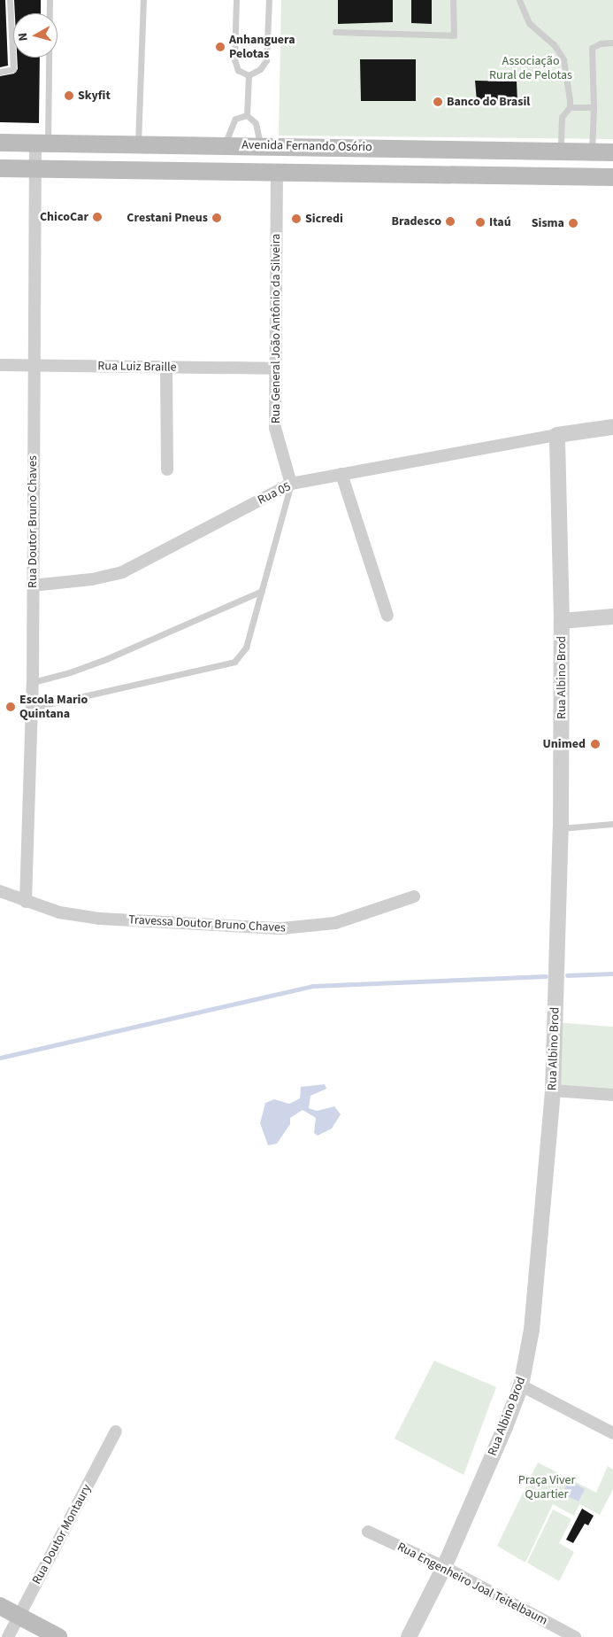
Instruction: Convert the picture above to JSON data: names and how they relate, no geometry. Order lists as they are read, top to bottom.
{
  "streets": {
    "main road": ["Avenida Fernando Osório"],
    "street": [
      "Rua General João Antônio da Silveira",
      "Rua Luiz Braille",
      "Rua 05",
      "Rua Doutor Bruno Chaves",
      "Rua Albino Brod",
      "Travessa Doutor Bruno Chaves",
      "Rua Doutor Montaury",
      "Rua Engenheiro Joal Teitelbaum"
    ]
  },
  "crossings": [
    ["Avenida Fernando Osório", "Rua Doutor Bruno Chaves"],
    ["Rua General João Antônio da Silveira", "Rua Luiz Braille"],
    ["Rua General João Antônio da Silveira", "Rua 05"],
    ["Rua Luiz Braille", "Rua Doutor Bruno Chaves"],
    ["Rua 05", "Rua Doutor Bruno Chaves"],
    ["Rua 05", "Rua Albino Brod"],
    ["Rua Doutor Bruno Chaves", "Travessa Doutor Bruno Chaves"],
    ["Rua Albino Brod", "Rua Engenheiro Joal Teitelbaum"]
  ],
  "parks": ["Associação Rural de Pelotas", "Praça Viver Quartier"],
  "places": [
    "Anhanguera Pelotas",
    "Skyfit",
    "Banco do Brasil",
    "ChicoCar",
    "Crestani Pneus",
    "Sicredi",
    "Bradesco",
    "Itaú",
    "Sisma",
    "Escola Mario Quintana",
    "Unimed"
  ],
  "north": "left"
}
